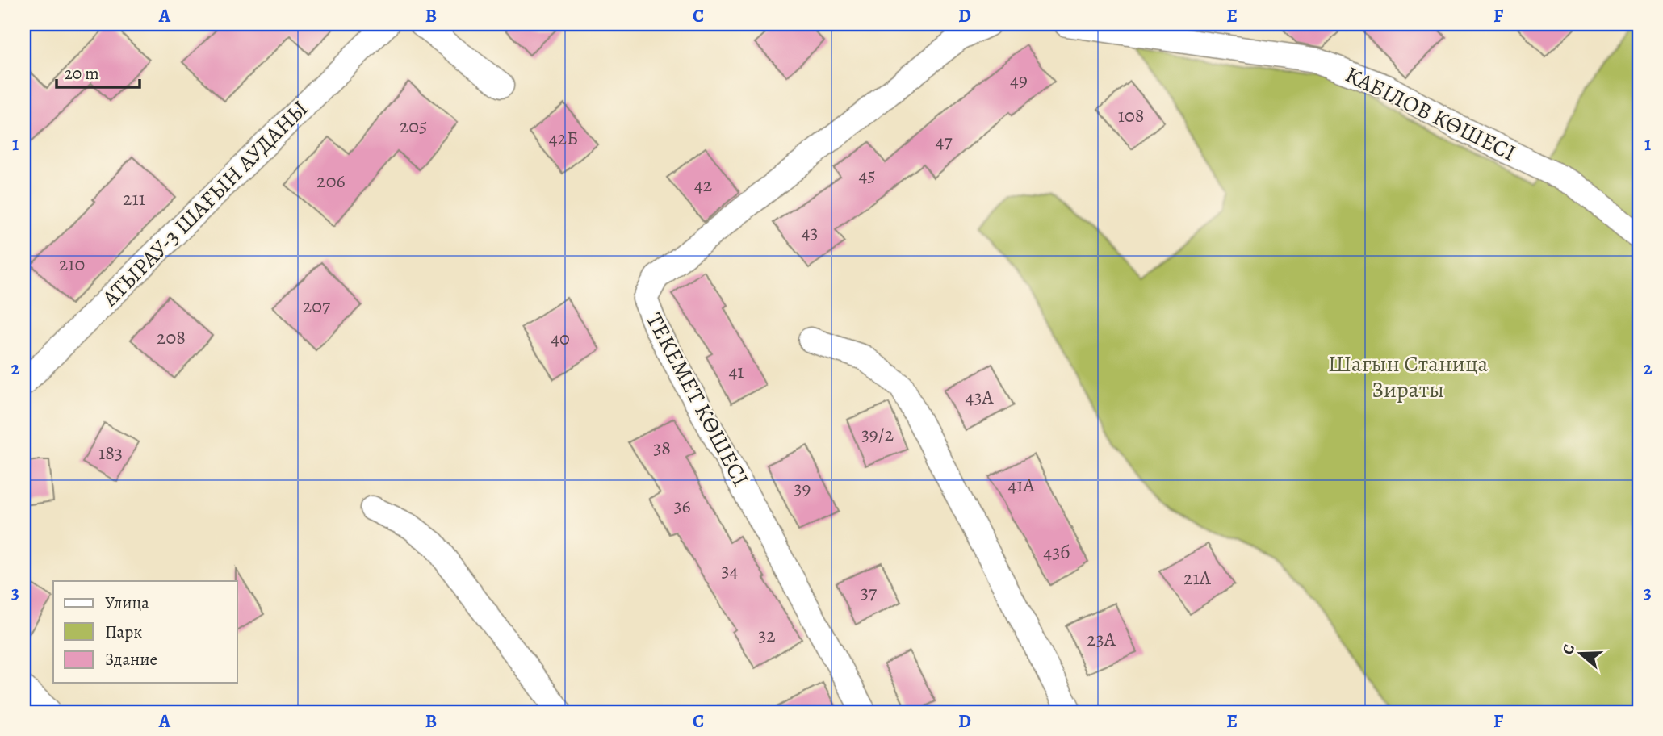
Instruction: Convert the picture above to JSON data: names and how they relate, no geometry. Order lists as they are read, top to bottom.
{
  "streets": {
    "street": ["КАБІЛОВ КӨШЕСІ", "АТЫРАУ-3 ШАҒЫН АУДАНЫ", "ТЕКЕМЕТ КӨШЕСІ"]
  },
  "parks": ["Шағын Станица Зираты"],
  "house_numbers": [
    "49",
    "108",
    "205",
    "42Б",
    "47",
    "45",
    "206",
    "42",
    "211",
    "43",
    "210",
    "207",
    "208",
    "40",
    "41",
    "43А",
    "39/2",
    "38",
    "183",
    "41А",
    "39",
    "36",
    "43б",
    "34",
    "21А",
    "37",
    "32",
    "23А"
  ],
  "legend": ["Улица", "Парк", "Здание"],
  "scale_bar": "20 m",
  "north": "left",
  "grid": {
    "columns": [
      "A",
      "B",
      "C",
      "D",
      "E",
      "F"
    ],
    "rows": ["1", "2", "3"]
  }
}
